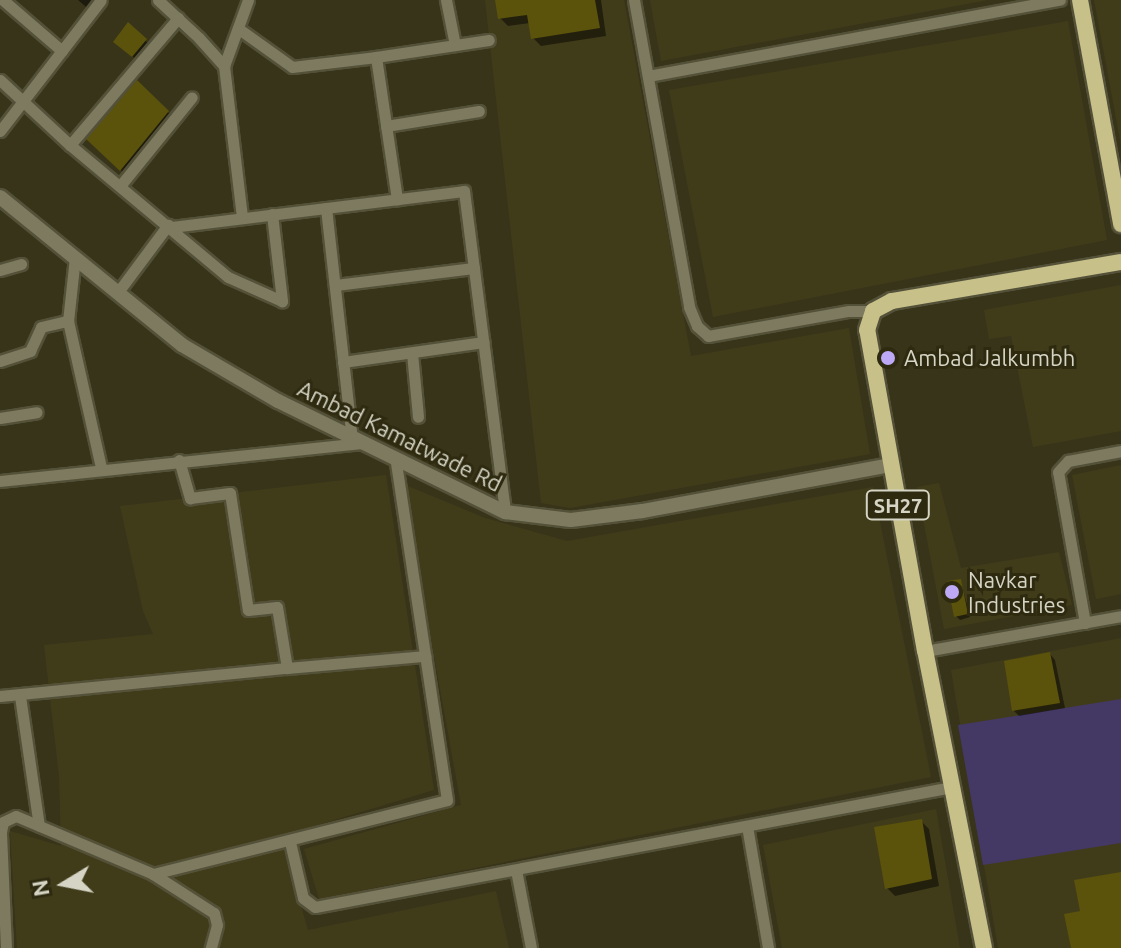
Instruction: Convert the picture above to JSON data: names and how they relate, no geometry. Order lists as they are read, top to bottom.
{
  "streets": {
    "main road": ["SH27"],
    "street": ["Ambad Kamatwade Rd"]
  },
  "crossings": [
    ["Ambad Kamatwade Rd", "SH27"]
  ],
  "places": ["Ambad Jalkumbh", "Navkar Industries"],
  "north": "left"
}
